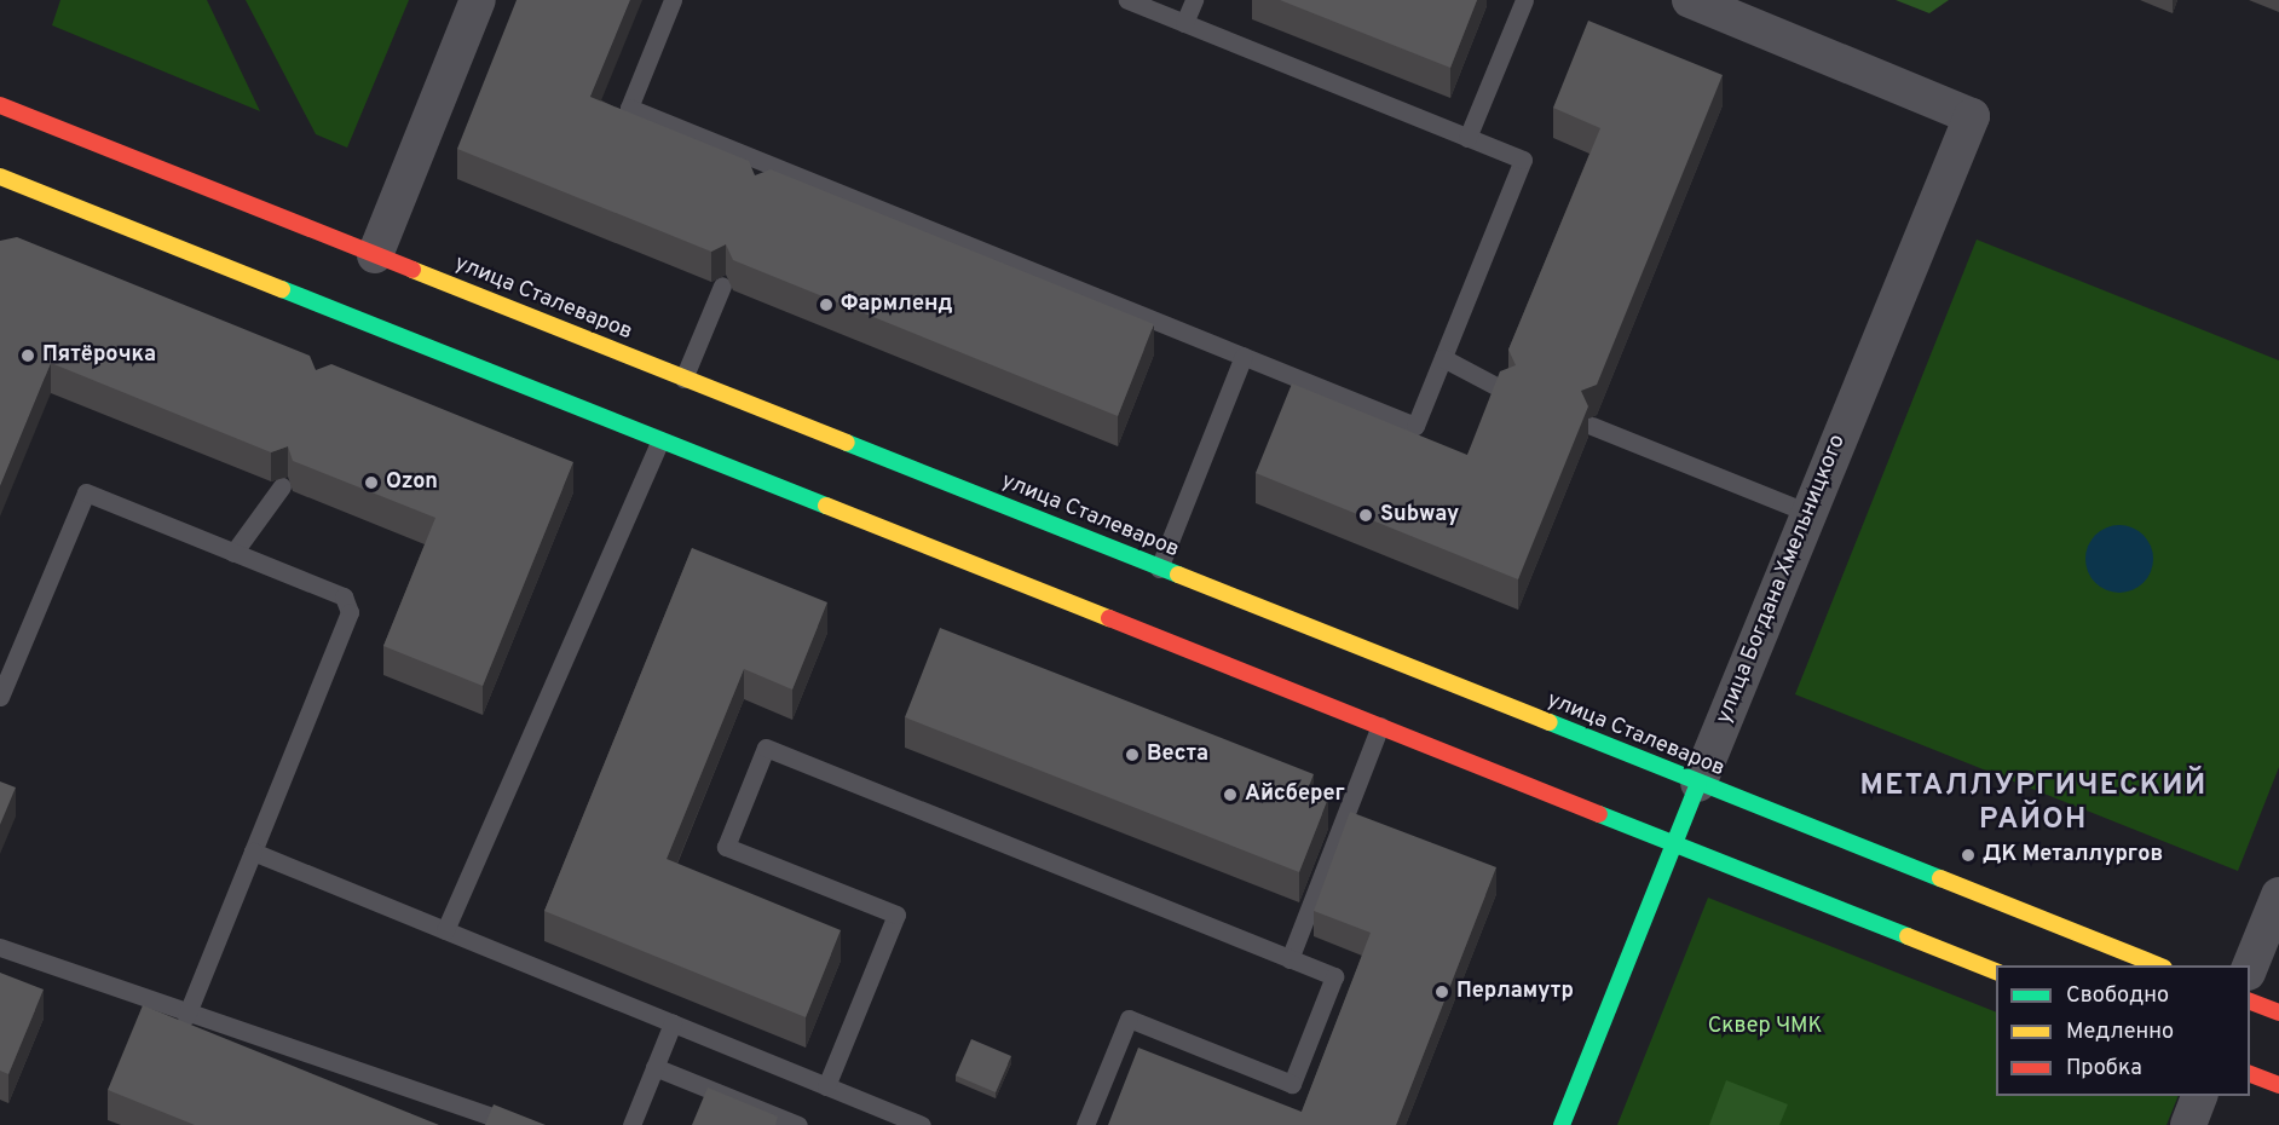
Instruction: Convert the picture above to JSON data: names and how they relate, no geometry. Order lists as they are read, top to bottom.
{
  "streets": {
    "main road": ["улица Сталеваров", "улица Богдана Хмельницкого"]
  },
  "crossings": [
    ["улица Сталеваров", "улица Богдана Хмельницкого"]
  ],
  "districts": ["МЕТАЛЛУРГИЧЕСКИЙ РАЙОН"],
  "parks": ["Сквер ЧМК"],
  "places": [
    "Фармленд",
    "Пятёрочка",
    "Ozon",
    "Subway",
    "Веста",
    "Айсберег",
    "ДК Металлургов",
    "Перламутр"
  ],
  "legend": ["Свободно", "Медленно", "Пробка"]
}
